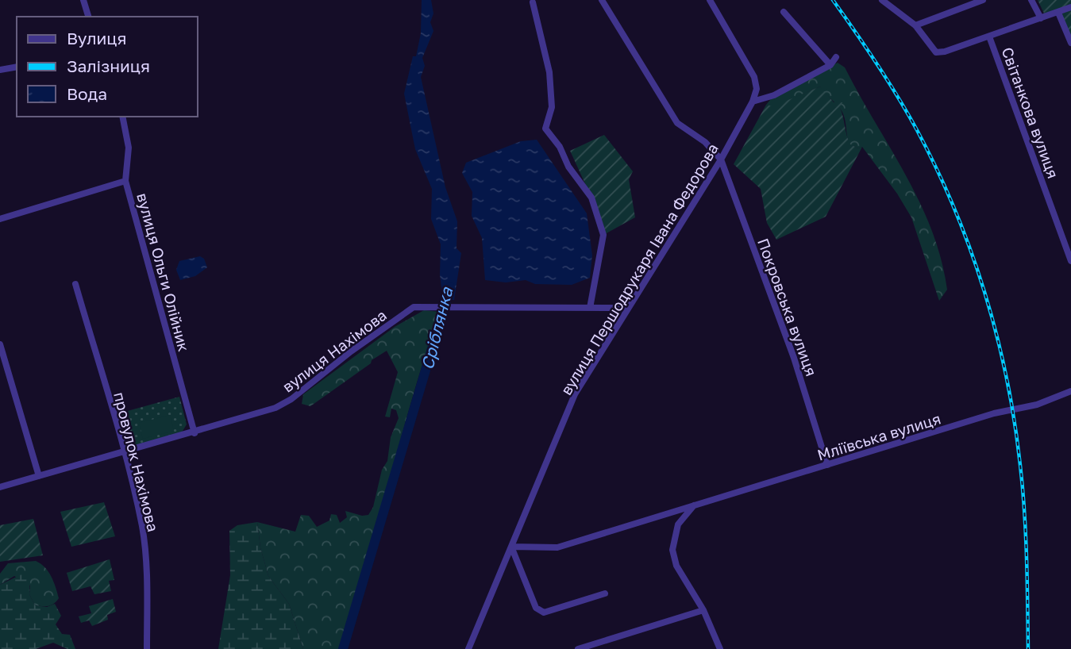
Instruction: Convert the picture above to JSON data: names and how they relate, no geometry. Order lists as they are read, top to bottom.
{
  "streets": {
    "street": [
      "Світанкова вулиця",
      "вулиця Першодрукаря Івана Федорова",
      "вулиця Ольги Олійник",
      "Покровська вулиця",
      "вулиця Нахімова",
      "Мліївська вулиця",
      "провулок Нахімова"
    ]
  },
  "crossings": [
    ["вулиця Першодрукаря Івана Федорова", "Покровська вулиця"],
    ["вулиця Першодрукаря Івана Федорова", "вулиця Нахімова"],
    ["вулиця Ольги Олійник", "вулиця Нахімова"],
    ["Покровська вулиця", "Мліївська вулиця"],
    ["вулиця Нахімова", "провулок Нахімова"]
  ],
  "water": ["Сріблянка"],
  "legend": ["Вулиця", "Залізниця", "Вода"]
}
